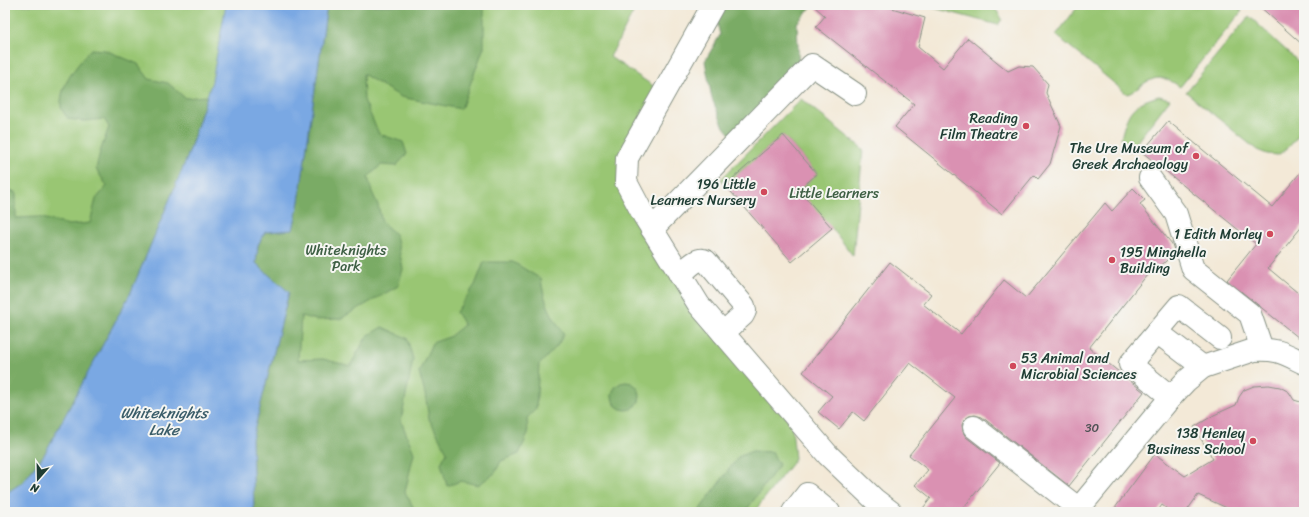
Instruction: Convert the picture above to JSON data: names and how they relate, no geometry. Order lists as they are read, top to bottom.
{
  "water": ["Whiteknights Lake"],
  "parks": ["Little Learners", "Whiteknights Park"],
  "places": [
    "Reading Film Theatre",
    "The Ure Museum of Greek Archaeology",
    "196 Little Learners Nursery",
    "1 Edith Morley",
    "195 Minghella Building",
    "53 Animal and Microbial Sciences",
    "138 Henley Business School"
  ],
  "house_numbers": ["30"],
  "north": "bottom"
}
